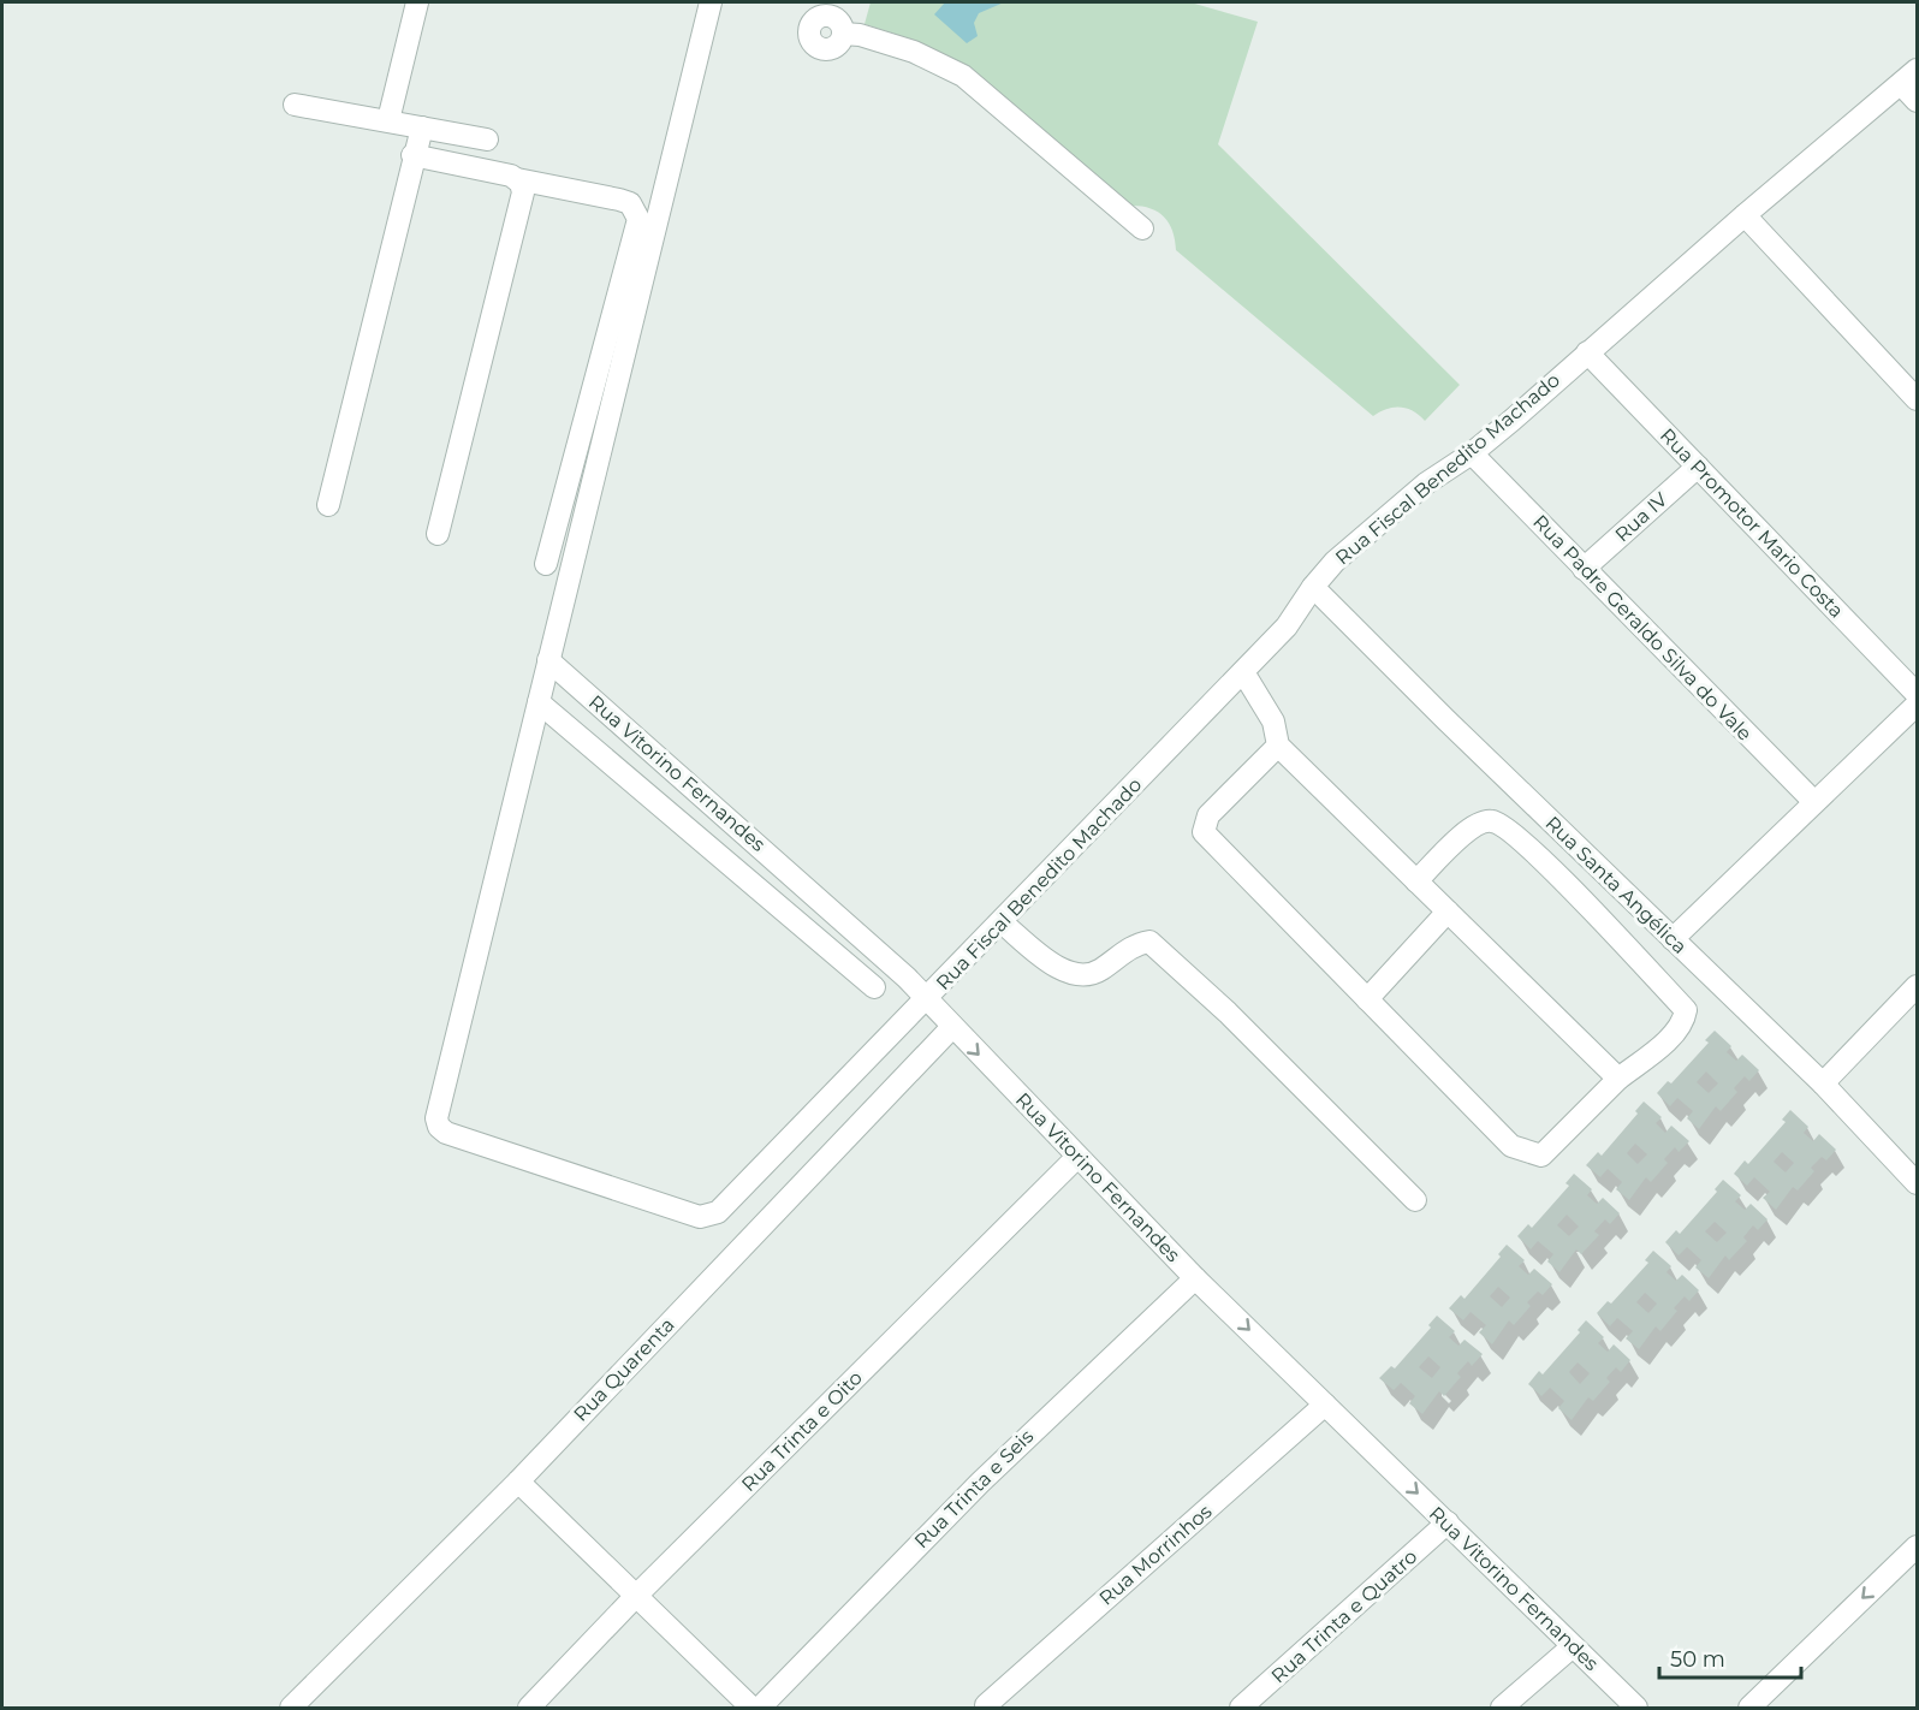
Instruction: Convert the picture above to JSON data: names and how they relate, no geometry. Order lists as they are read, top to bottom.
{
  "streets": {
    "street": [
      "Rua Fiscal Benedito Machado",
      "Rua IV",
      "Rua Promotor Mario Costa",
      "Rua Padre Geraldo Silva do Vale",
      "Rua Vitorino Fernandes",
      "Rua Santa Angélica",
      "Rua Quarenta",
      "Rua Trinta e Oito",
      "Rua Trinta e Seis",
      "Rua Morrinhos",
      "Rua Trinta e Quatro"
    ]
  },
  "crossings": [
    ["Rua Fiscal Benedito Machado", "Rua Promotor Mario Costa"],
    ["Rua Fiscal Benedito Machado", "Rua Padre Geraldo Silva do Vale"],
    ["Rua Fiscal Benedito Machado", "Rua Vitorino Fernandes"],
    ["Rua Fiscal Benedito Machado", "Rua Santa Angélica"],
    ["Rua IV", "Rua Promotor Mario Costa"],
    ["Rua IV", "Rua Padre Geraldo Silva do Vale"],
    ["Rua Vitorino Fernandes", "Rua Quarenta"],
    ["Rua Vitorino Fernandes", "Rua Trinta e Oito"],
    ["Rua Vitorino Fernandes", "Rua Trinta e Seis"],
    ["Rua Vitorino Fernandes", "Rua Morrinhos"],
    ["Rua Vitorino Fernandes", "Rua Trinta e Quatro"]
  ],
  "one_way": ["Rua Vitorino Fernandes"],
  "scale_bar": "50 m"
}
